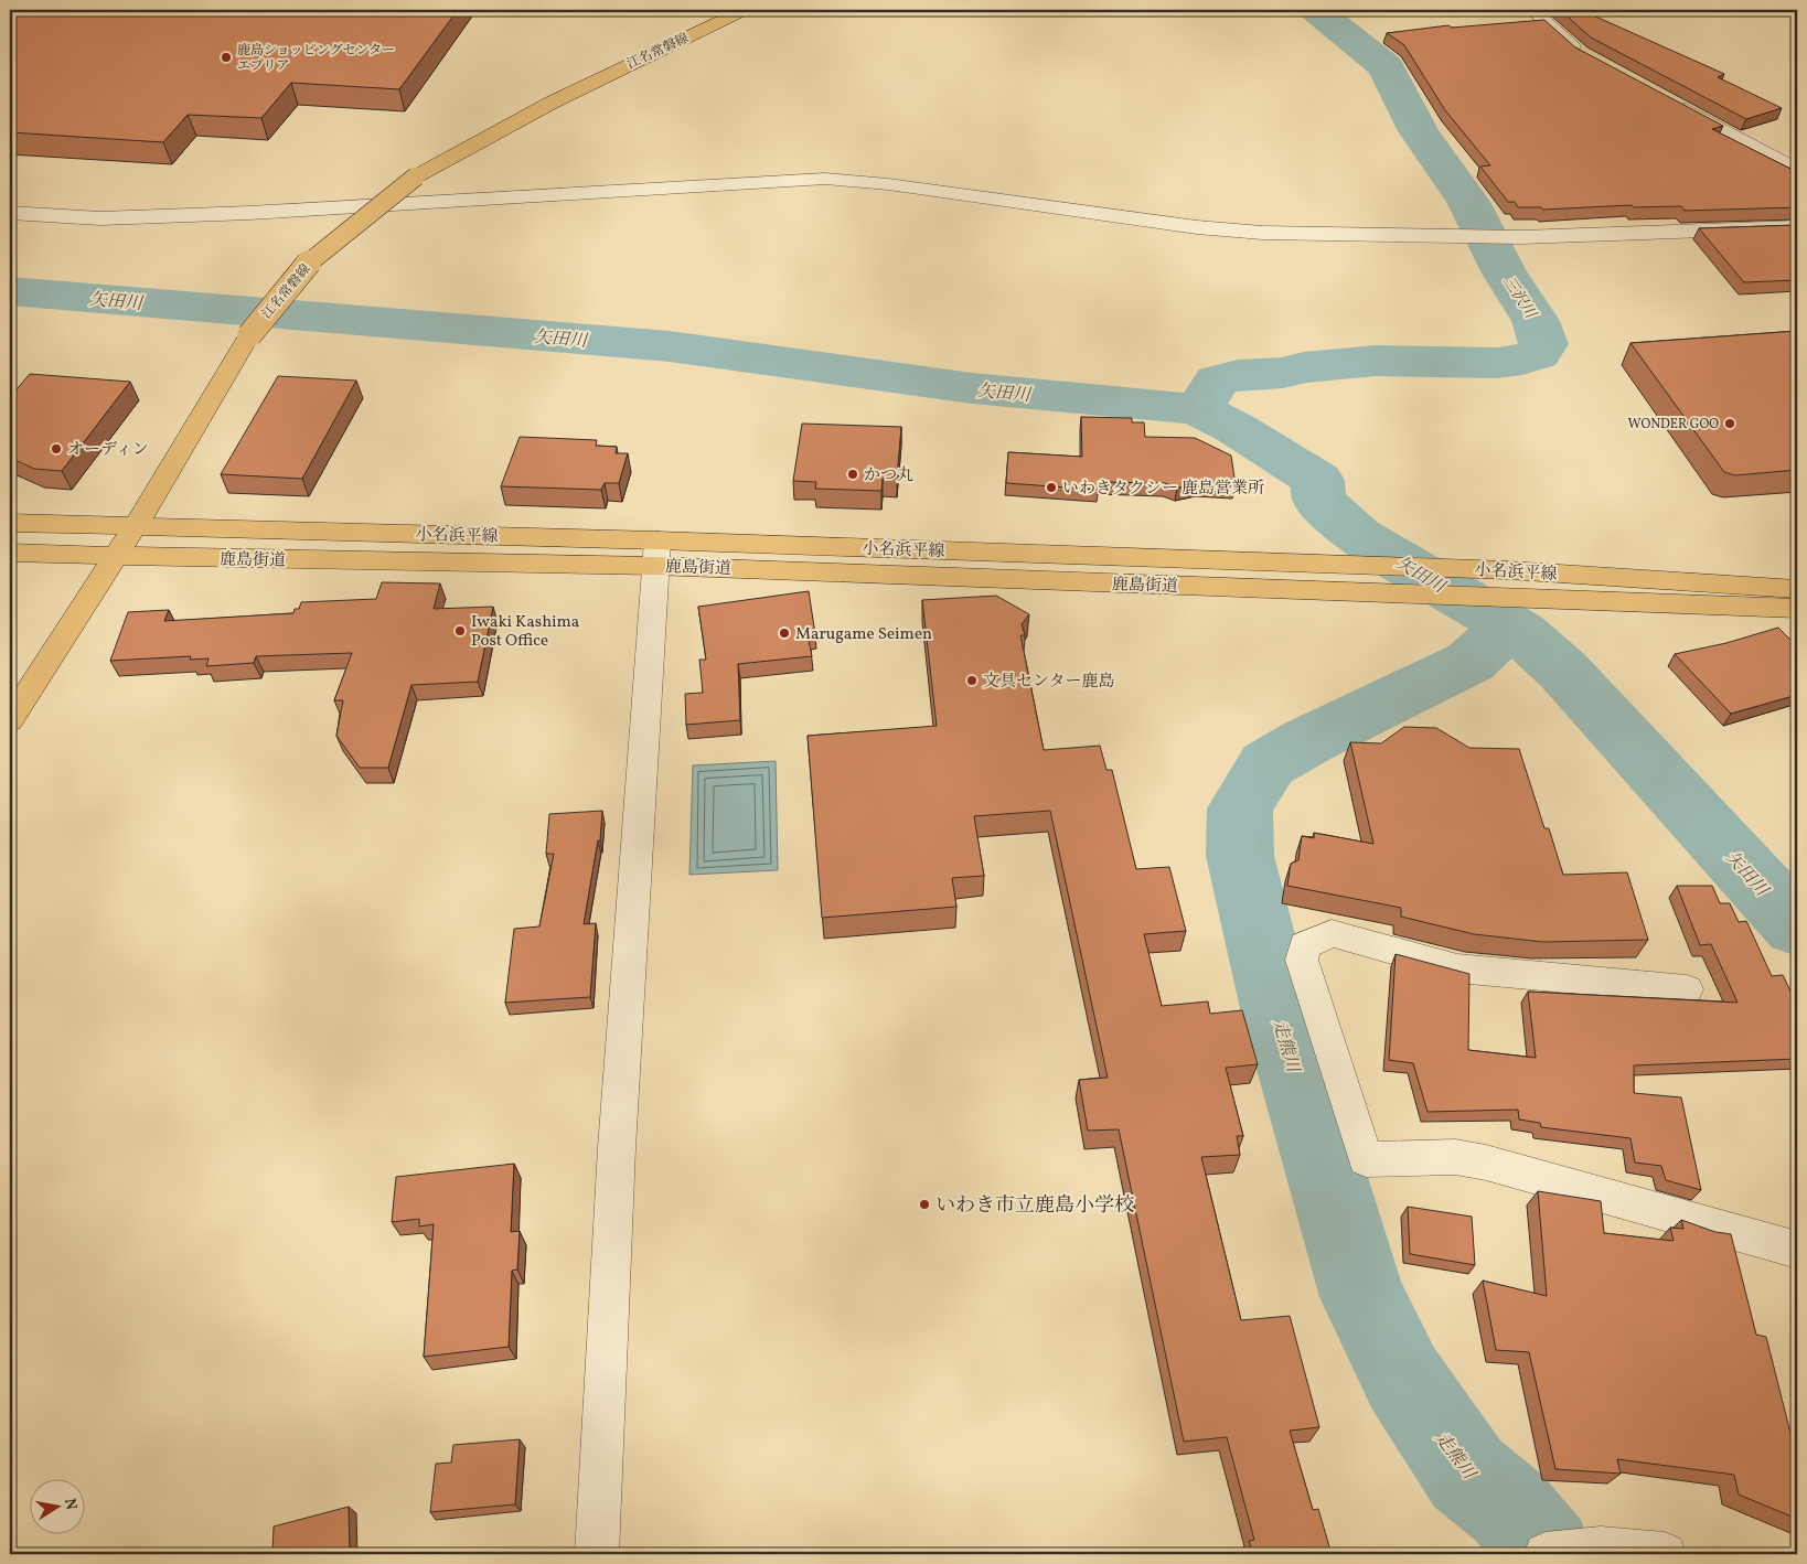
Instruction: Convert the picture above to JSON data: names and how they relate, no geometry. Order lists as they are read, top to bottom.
{
  "streets": {
    "main road": ["江名常磐線", "小名浜平線", "鹿島街道"]
  },
  "crossings": [
    ["江名常磐線", "小名浜平線"],
    ["江名常磐線", "鹿島街道"],
    ["小名浜平線", "鹿島街道"]
  ],
  "water": ["三沢川", "矢田川", "走熊川"],
  "places": [
    "鹿島ショッピングセンター エブリア",
    "WONDER GOO",
    "オーディン",
    "かつ丸",
    "いわきタクシー 鹿島営業所",
    "Iwaki Kashima Post Office",
    "Marugame Seimen",
    "文具センター鹿島",
    "いわき市立鹿島小学校"
  ],
  "north": "right"
}
